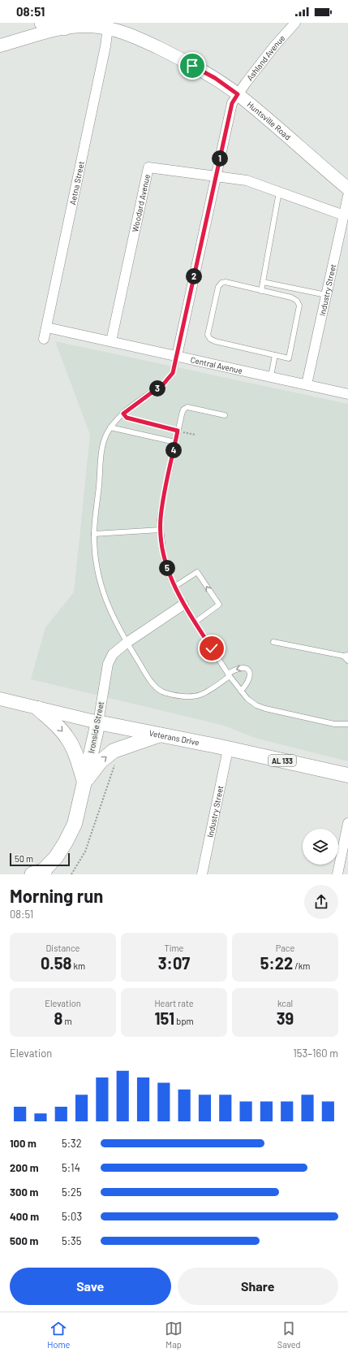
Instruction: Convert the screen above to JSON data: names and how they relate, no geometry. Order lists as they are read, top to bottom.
{
  "streets": {
    "main road": [
      "Huntsville Road",
      "Ironside Street",
      "Veterans Drive",
      "AL 133"
    ],
    "street": [
      "Ashland Avenue",
      "Aetna Street",
      "Woodard Avenue",
      "Industry Street",
      "Central Avenue"
    ]
  },
  "crossings": [
    ["Ashland Avenue", "Huntsville Road"],
    ["Huntsville Road", "Aetna Street"],
    ["Aetna Street", "Central Avenue"],
    ["Woodard Avenue", "Industry Street"],
    ["Woodard Avenue", "Central Avenue"],
    ["Industry Street", "Central Avenue"],
    ["Industry Street", "Veterans Drive"],
    ["Ironside Street", "Veterans Drive"]
  ],
  "scale_bar": "50 m",
  "page": {
    "status": "08:51",
    "pins": [
      "1",
      "2",
      "3",
      "4",
      "5"
    ],
    "scale": "50 m",
    "heading": ["Morning run", "08:51"],
    "stats": [
      ["Distance", "0.58 km"],
      ["Time", "3:07"],
      ["Pace", "5:22 /km"],
      ["Elevation", "8 m"],
      ["Heart rate", "151 bpm"],
      ["kcal", "39"]
    ],
    "chart": ["Elevation", "153–160 m"],
    "list": [
      {
        "name": "100 m",
        "note": "5:32"
      },
      {
        "name": "200 m",
        "note": "5:14"
      },
      {
        "name": "300 m",
        "note": "5:25"
      },
      {
        "name": "400 m",
        "note": "5:03"
      },
      {
        "name": "500 m",
        "note": "5:35"
      }
    ],
    "buttons": ["Save", "Share"],
    "tabs": ["Home", "Map", "Saved"]
  }
}
